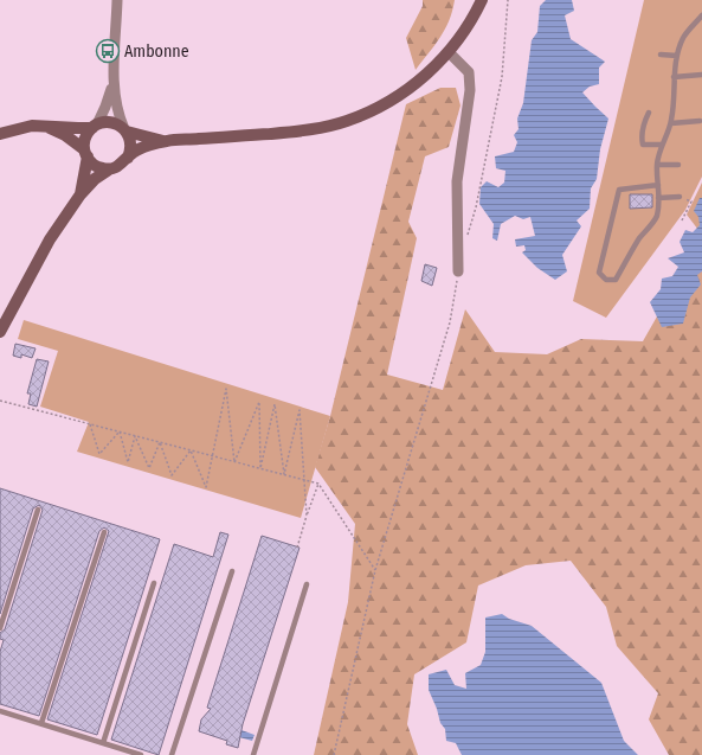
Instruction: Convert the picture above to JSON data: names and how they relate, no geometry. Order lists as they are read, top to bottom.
{
  "places": {
    "bus stop": ["Ambonne"]
  }
}
